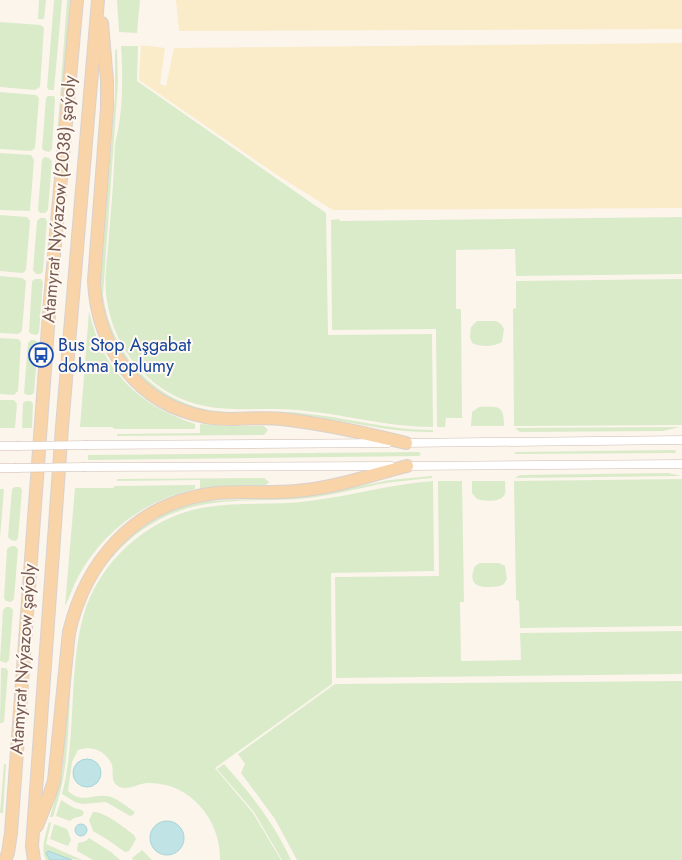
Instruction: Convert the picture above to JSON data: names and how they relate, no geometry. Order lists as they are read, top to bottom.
{
  "streets": {
    "main road": ["Atamyrat Nyýazow (2038) şaýoly", "Atamyrat Nyýazow şaýoly"]
  },
  "crossings": [
    ["Atamyrat Nyýazow (2038) şaýoly", "Atamyrat Nyýazow şaýoly"]
  ],
  "places": {
    "bus stop": ["Bus Stop Aşgabat dokma toplumy"]
  }
}
